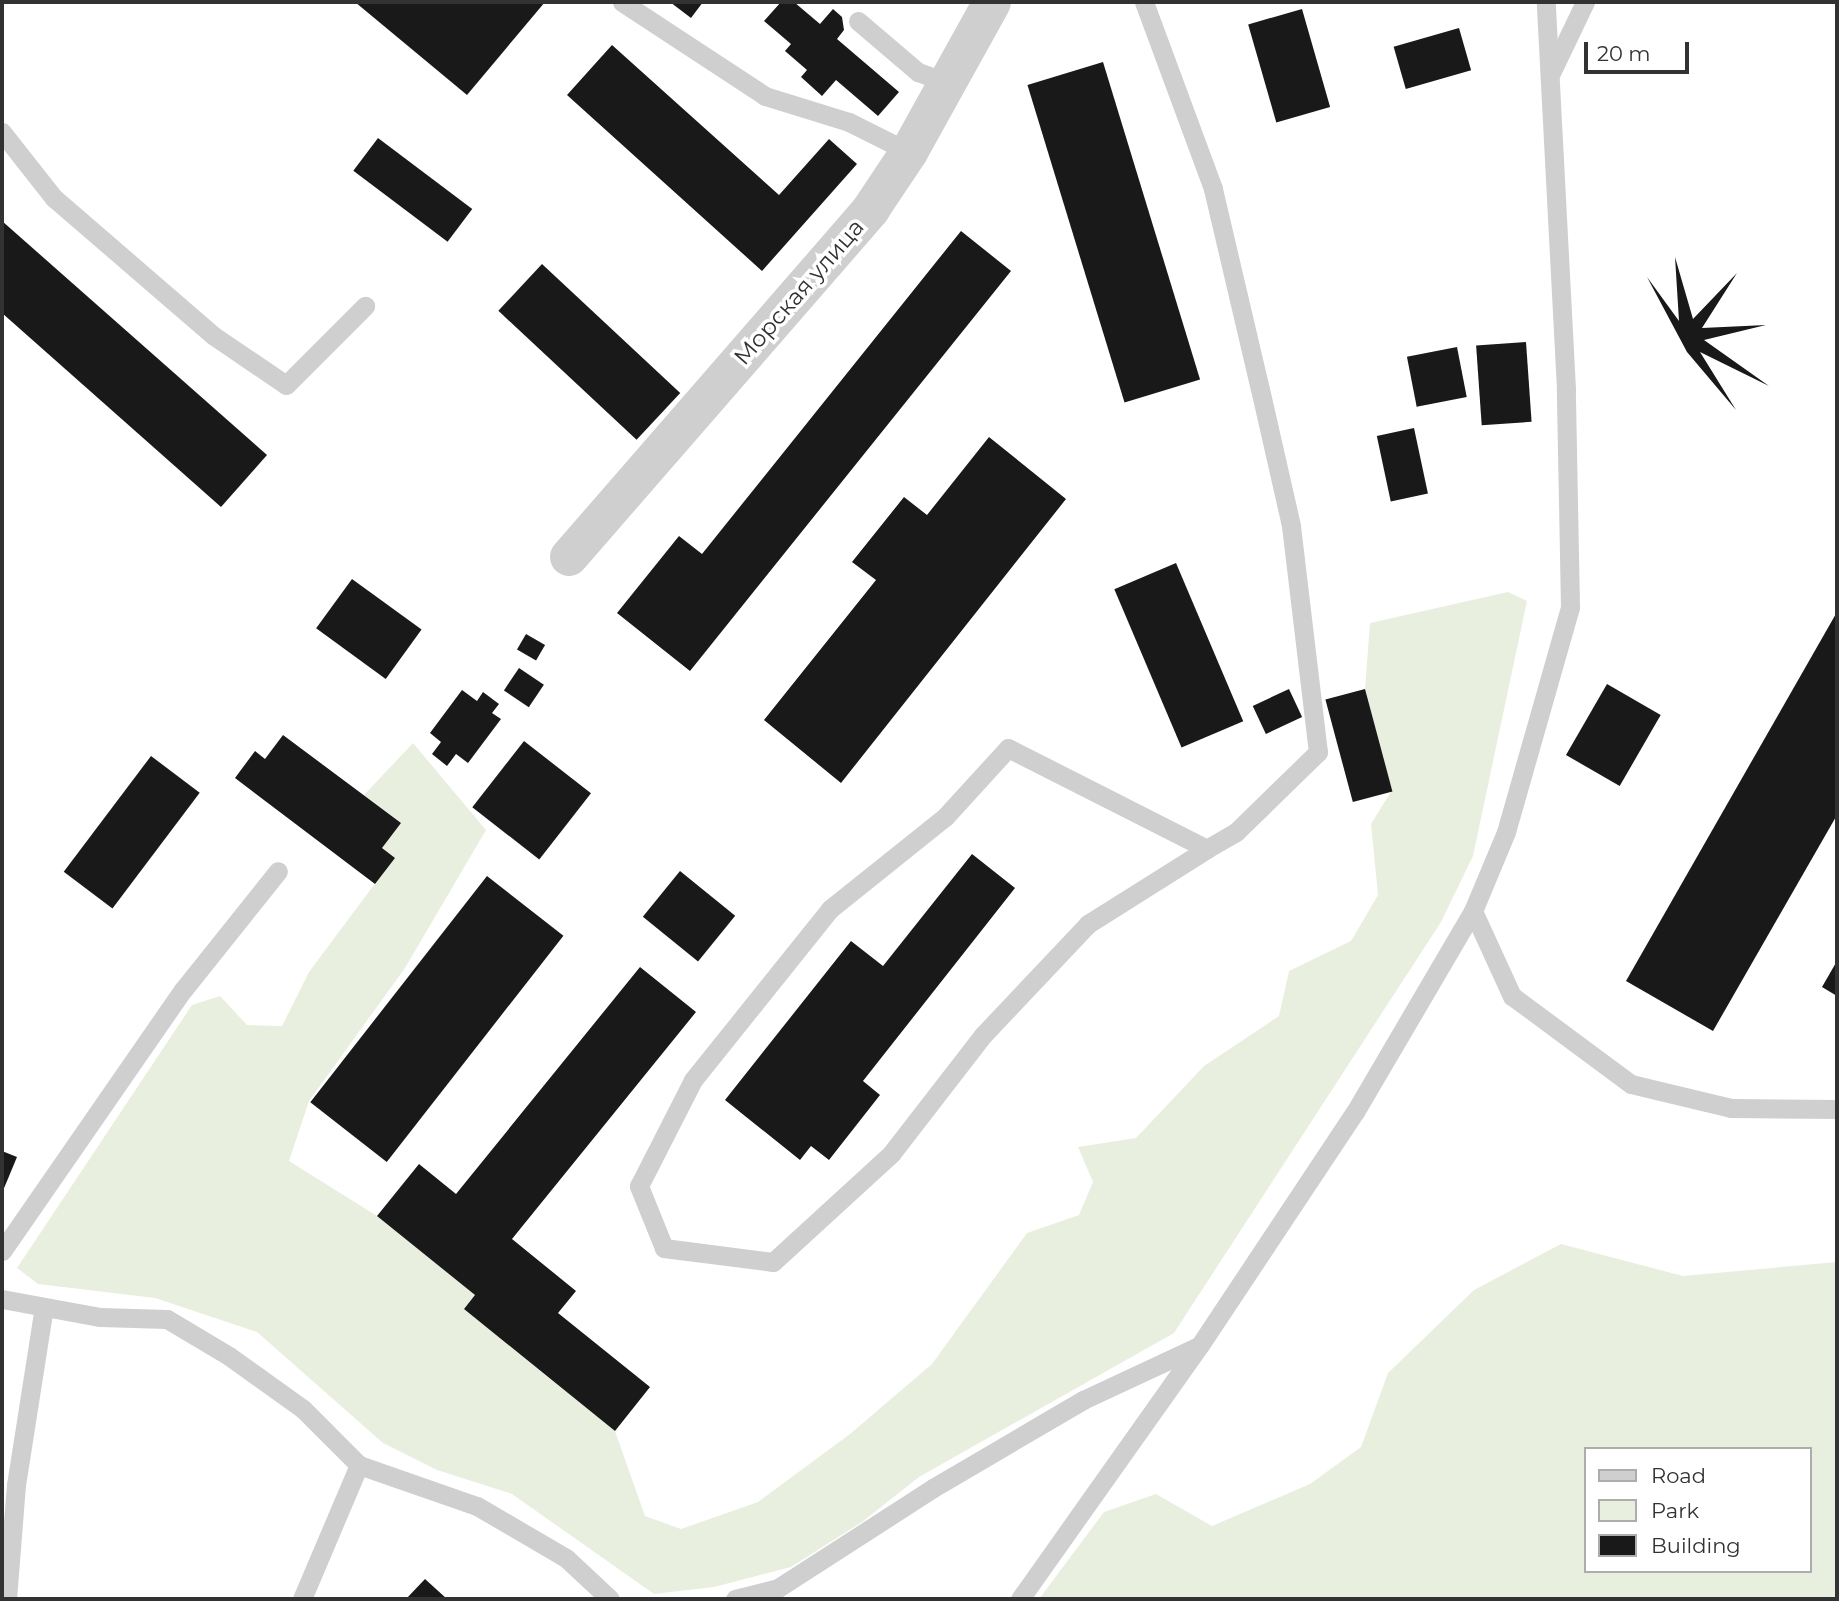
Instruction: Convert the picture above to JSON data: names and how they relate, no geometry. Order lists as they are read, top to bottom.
{
  "streets": {
    "street": ["Морская улица"]
  },
  "legend": ["Road", "Park", "Building"],
  "scale_bar": "20 m"
}
